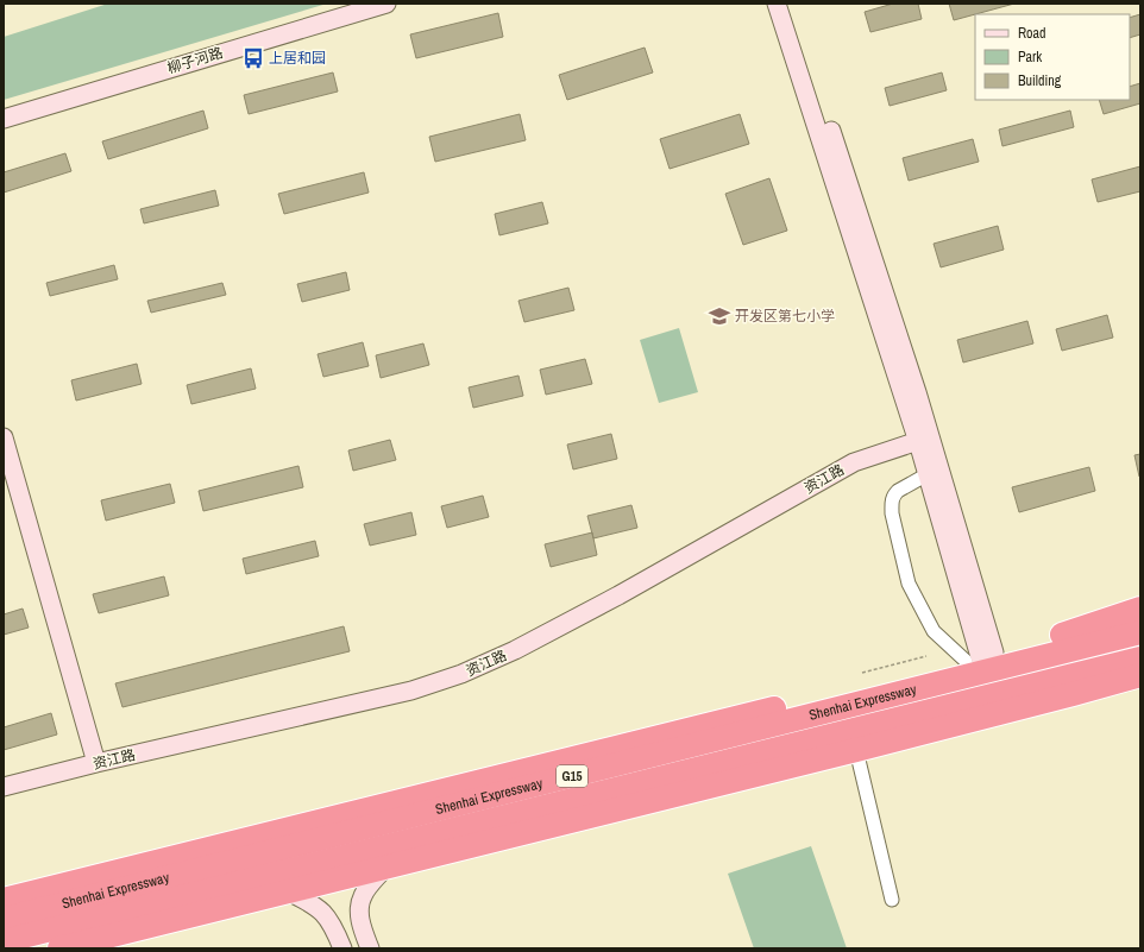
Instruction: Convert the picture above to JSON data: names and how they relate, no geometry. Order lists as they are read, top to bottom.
{
  "streets": {
    "highway": ["Shenhai Expressway", "G15"],
    "street": ["柳子河路", "资江路"]
  },
  "places": {
    "bus stop": ["上居和园"],
    "school or university": ["开发区第七小学"]
  },
  "legend": ["Road", "Park", "Building"]
}
